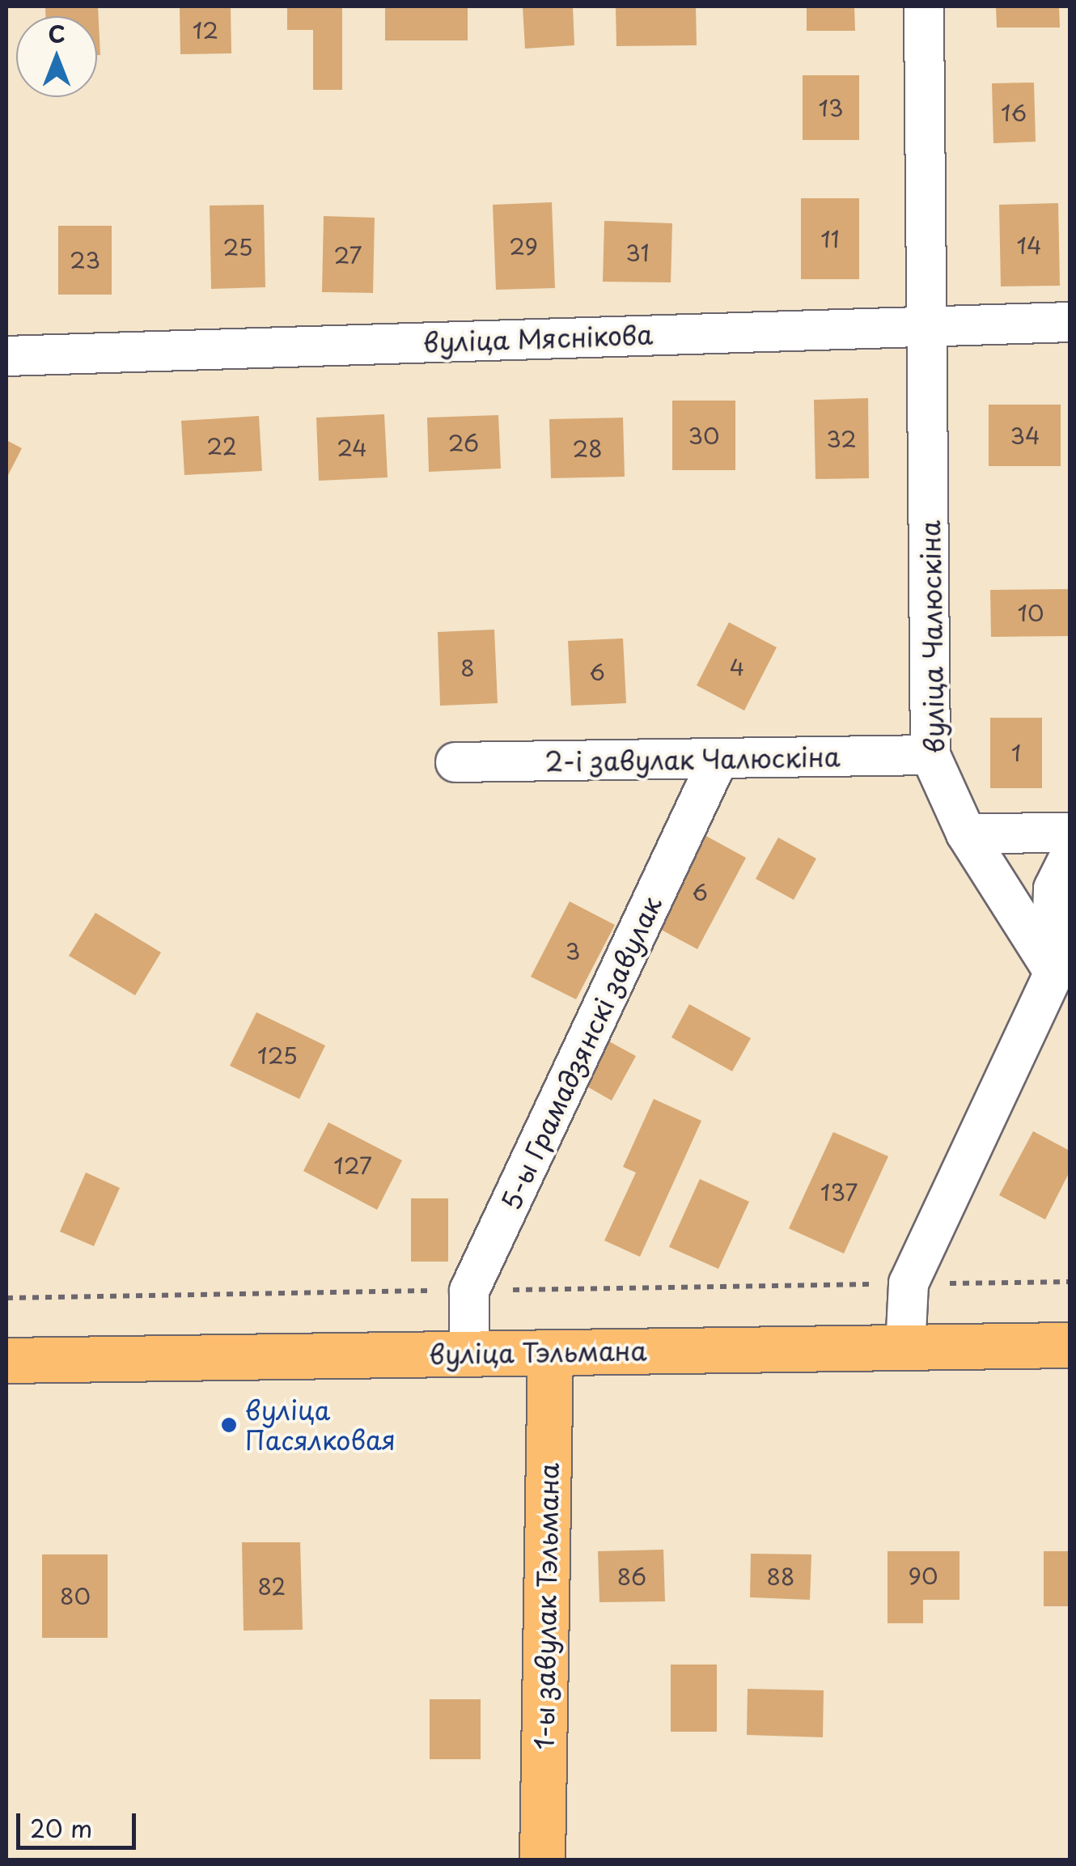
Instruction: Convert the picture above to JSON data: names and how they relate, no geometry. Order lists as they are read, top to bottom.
{
  "streets": {
    "main road": ["вуліца Тэльмана", "1-ы завулак Тэльмана"],
    "street": [
      "вуліца Мяснікова",
      "вуліца Чалюскіна",
      "2-і завулак Чалюскіна",
      "5-ы Грамадзянскі завулак"
    ]
  },
  "crossings": [
    ["вуліца Мяснікова", "вуліца Чалюскіна"],
    ["вуліца Чалюскіна", "2-і завулак Чалюскіна"],
    ["2-і завулак Чалюскіна", "5-ы Грамадзянскі завулак"],
    ["5-ы Грамадзянскі завулак", "вуліца Тэльмана"],
    ["вуліца Тэльмана", "1-ы завулак Тэльмана"]
  ],
  "places": ["вуліца Пасялковая"],
  "house_numbers": [
    "12",
    "13",
    "16",
    "11",
    "14",
    "29",
    "25",
    "31",
    "27",
    "23",
    "30",
    "34",
    "32",
    "26",
    "22",
    "24",
    "28",
    "10",
    "4",
    "8",
    "6",
    "1",
    "6",
    "3",
    "125",
    "127",
    "137",
    "90",
    "86",
    "88",
    "82",
    "80"
  ],
  "scale_bar": "20 m",
  "north": "top"
}
